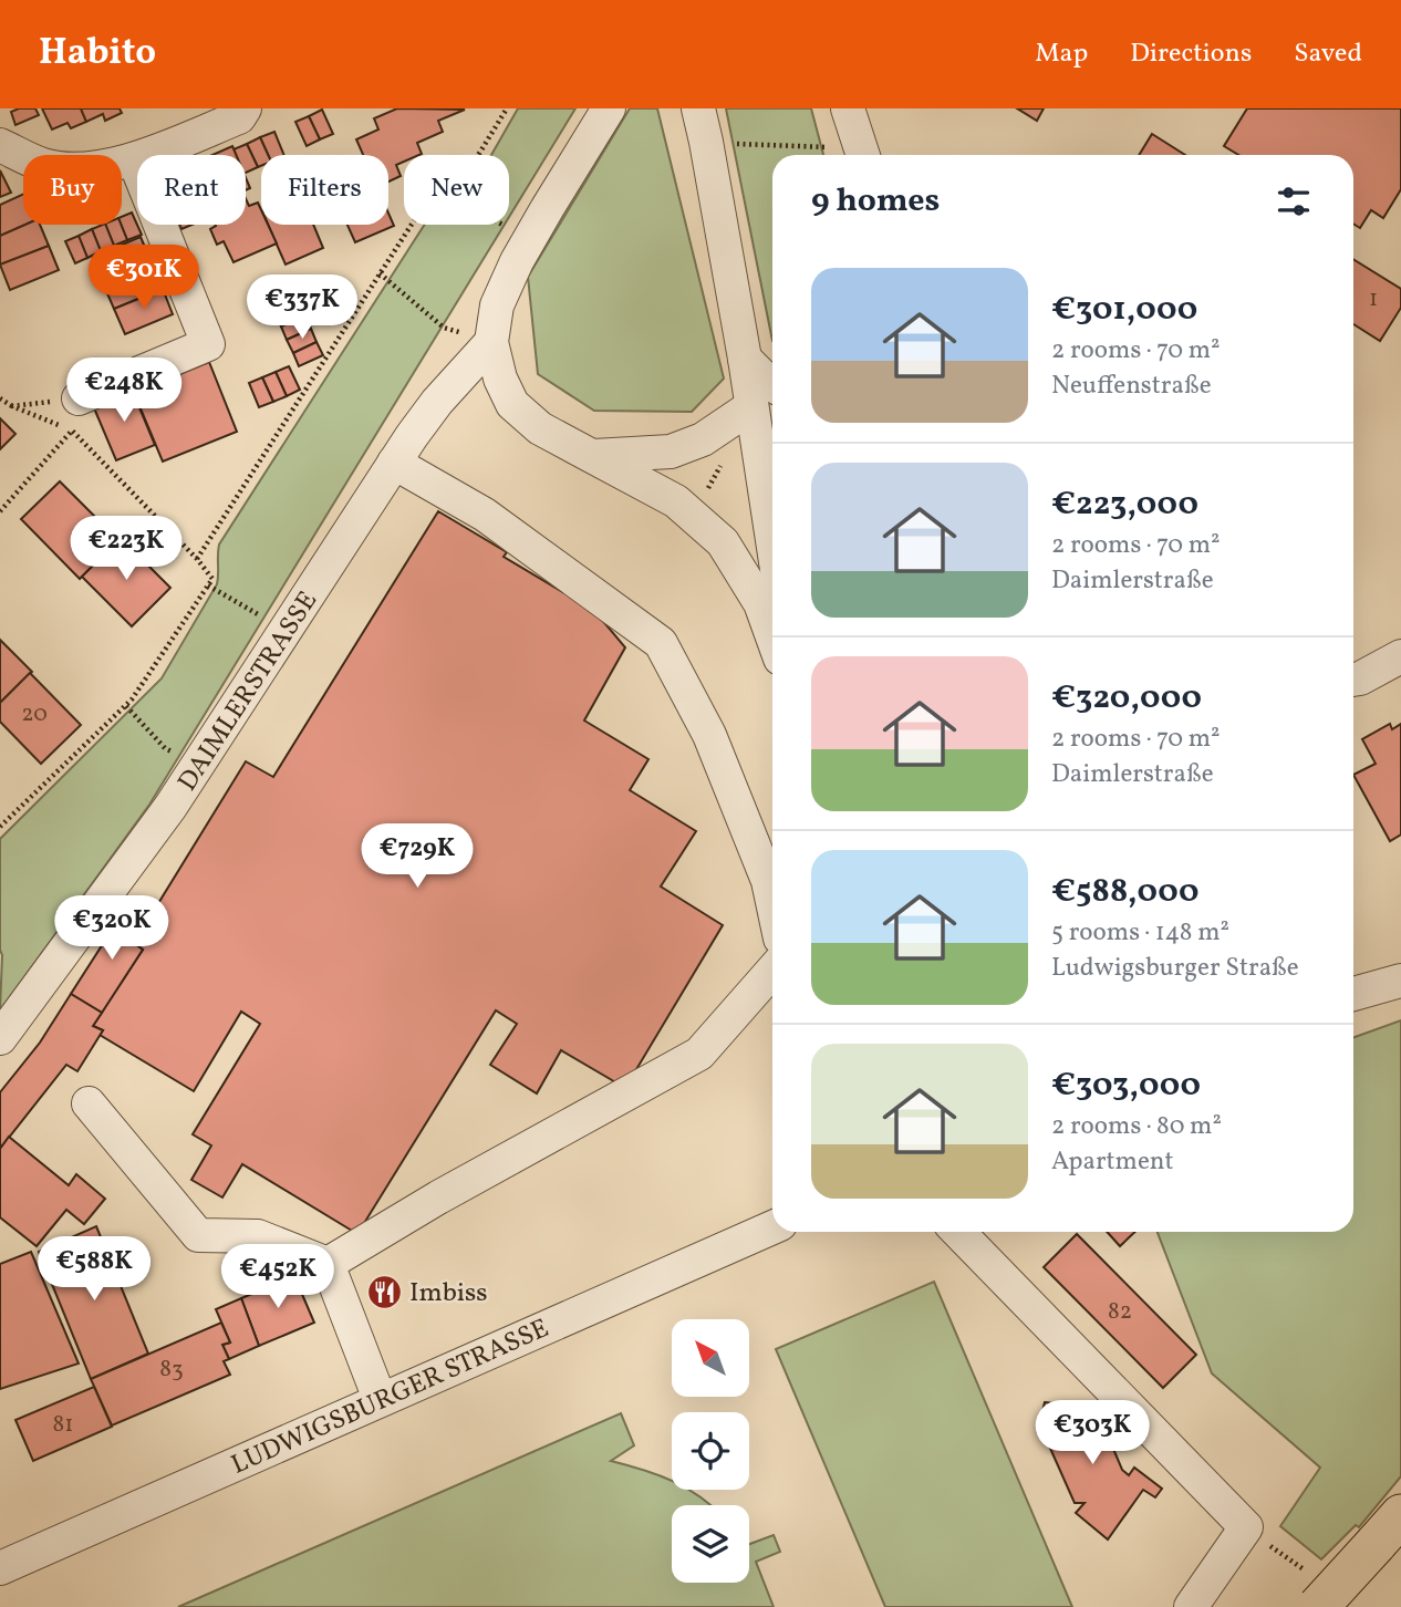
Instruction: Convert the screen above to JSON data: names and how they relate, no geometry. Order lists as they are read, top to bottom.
{
  "streets": {
    "street": ["DAIMLERSTRASSE", "LUDWIGSBURGER STRASSE"]
  },
  "places": {
    "restaurant": ["Imbiss"]
  },
  "house_numbers": [
    "1",
    "20",
    "82",
    "83",
    "81"
  ],
  "north": "top left",
  "page": {
    "header": "Habito",
    "nav": ["Map", "Directions", "Saved"],
    "chip": [
      "Buy",
      "Rent",
      "Filters",
      "New"
    ],
    "heading": "9 homes",
    "price": [
      "€301K",
      "€337K",
      "€248K",
      "€223K",
      "€729K",
      "€320K",
      "€588K",
      "€452K",
      "€303K"
    ],
    "list": [
      {
        "name": "€301,000",
        "note": "2 rooms · 70 m² · Neuffenstraße"
      },
      {
        "name": "€223,000",
        "note": "2 rooms · 70 m² · Daimlerstraße"
      },
      {
        "name": "€320,000",
        "note": "2 rooms · 70 m² · Daimlerstraße"
      },
      {
        "name": "€588,000",
        "note": "5 rooms · 148 m² · Ludwigsburger Straße"
      },
      {
        "name": "€303,000",
        "note": "2 rooms · 80 m² · Apartment"
      }
    ]
  }
}
